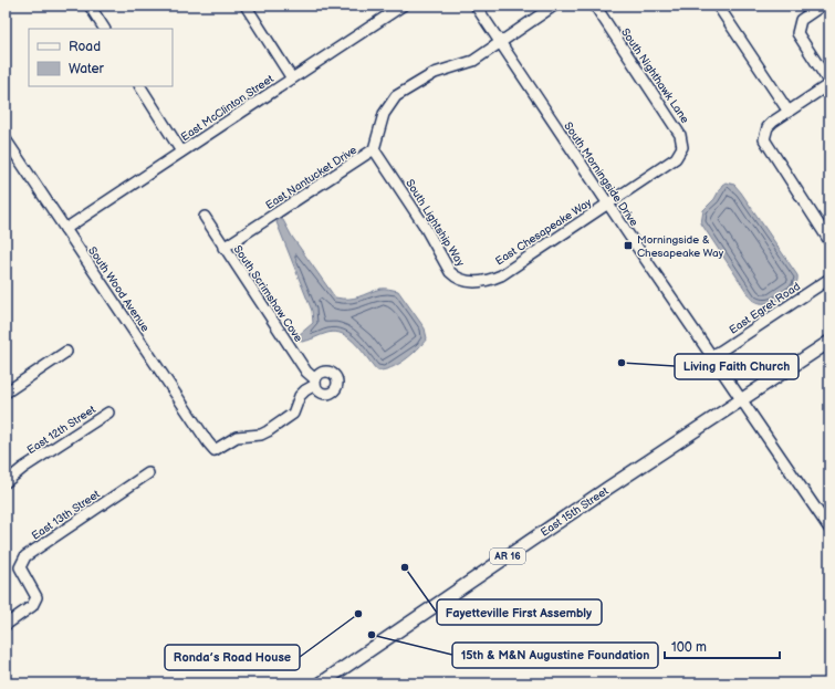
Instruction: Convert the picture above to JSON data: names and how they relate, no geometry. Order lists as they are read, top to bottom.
{
  "streets": {
    "main road": ["East 15th Street", "AR 16"],
    "street": [
      "South Nighthawk Lane",
      "East McClinton Street",
      "South Morningside Drive",
      "East Nantucket Drive",
      "South Lightship Way",
      "East Chesapeake Way",
      "South Wood Avenue",
      "South Scrimshaw Cove",
      "East Egret Road",
      "East 12th Street",
      "East 13th Street"
    ]
  },
  "crossings": [
    ["South Nighthawk Lane", "South Morningside Drive"],
    ["South Nighthawk Lane", "East Chesapeake Way"],
    ["East McClinton Street", "South Wood Avenue"],
    ["South Morningside Drive", "East Nantucket Drive"],
    ["South Morningside Drive", "East Chesapeake Way"],
    ["South Morningside Drive", "East Egret Road"],
    ["South Morningside Drive", "East 15th Street"],
    ["East Nantucket Drive", "South Lightship Way"],
    ["East Nantucket Drive", "South Scrimshaw Cove"],
    ["South Lightship Way", "East Chesapeake Way"],
    ["South Wood Avenue", "South Scrimshaw Cove"]
  ],
  "places": {
    "transit": ["Morningside & Chesapeake Way"],
    "other": [
      "Living Faith Church",
      "Fayetteville First Assembly",
      "Ronda’s Road House",
      "15th & M&N Augustine Foundation"
    ]
  },
  "legend": ["Road", "Water"],
  "scale_bar": "100 m"
}
